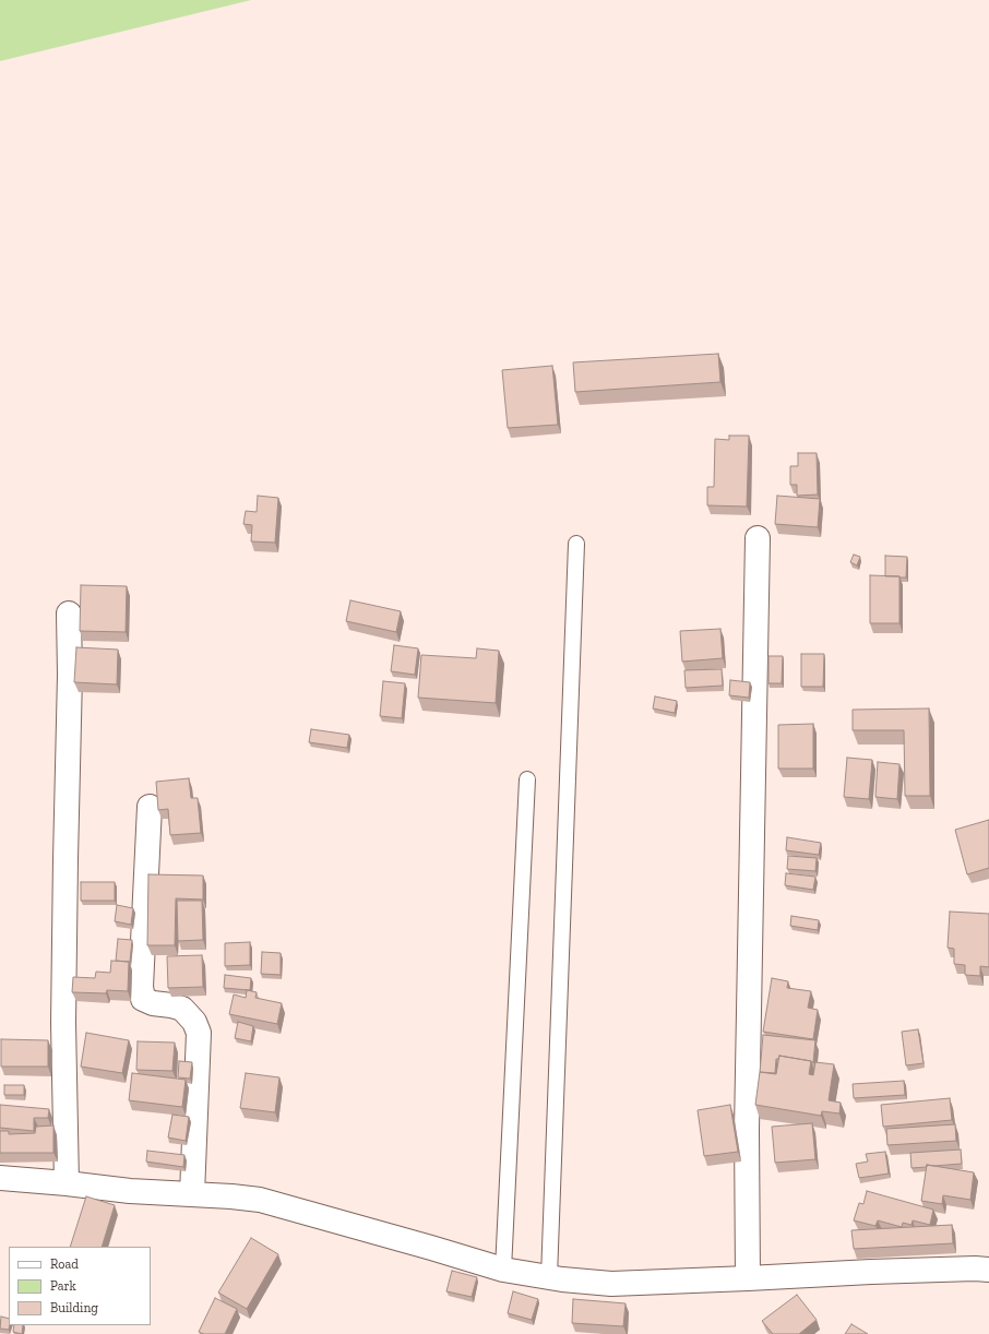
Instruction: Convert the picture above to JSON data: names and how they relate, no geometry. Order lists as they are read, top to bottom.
{
  "legend": ["Road", "Park", "Building"]
}
